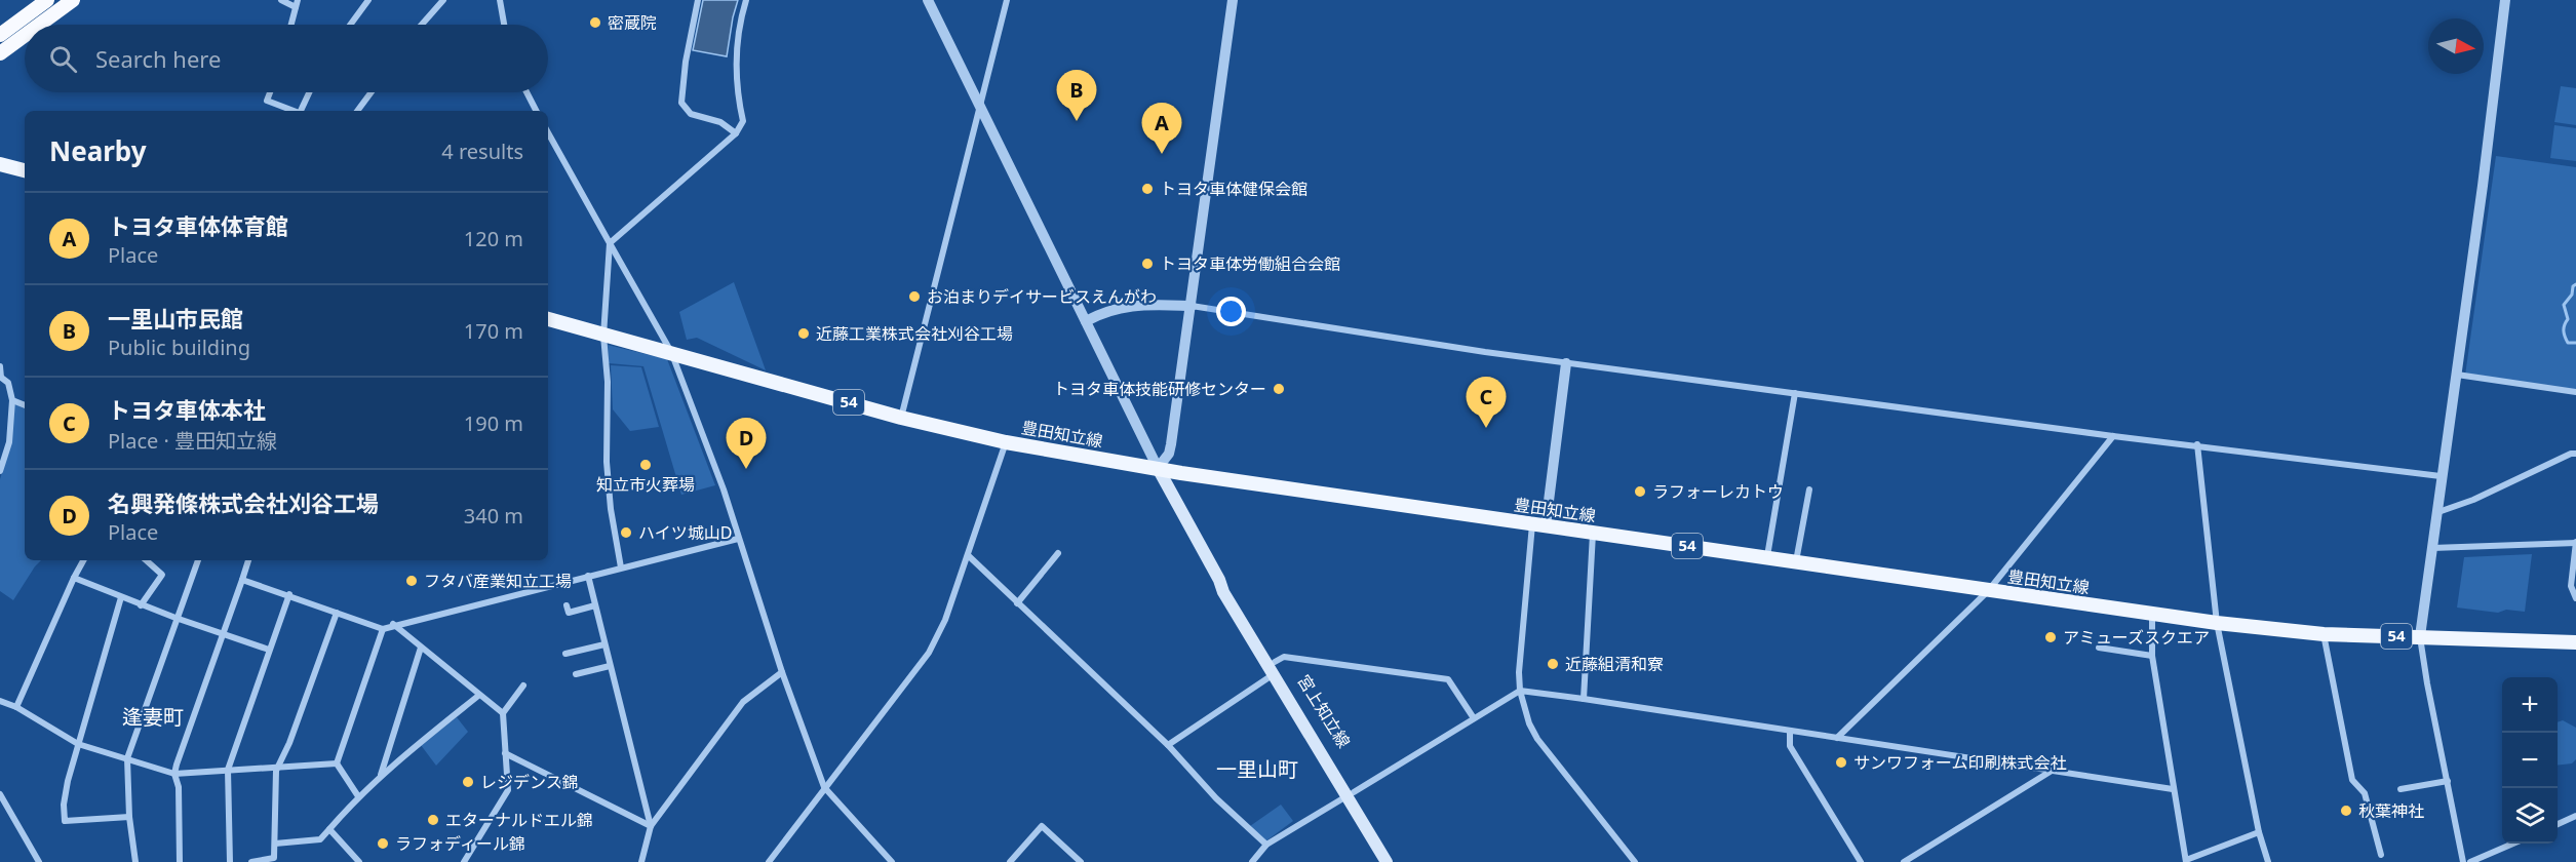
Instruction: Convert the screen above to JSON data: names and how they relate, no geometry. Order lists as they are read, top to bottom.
{
  "streets": {
    "main road": ["54", "豊田知立線", "宮上知立線"]
  },
  "crossings": [
    ["豊田知立線", "宮上知立線"]
  ],
  "districts": ["逢妻町", "一里山町"],
  "places": [
    "密蔵院",
    "トヨタ車体健保会館",
    "トヨタ車体労働組合会館",
    "お泊まりデイサービスえんがわ",
    "近藤工業株式会社刈谷工場",
    "トヨタ車体技能研修センター",
    "知立市火葬場",
    "ラフォーレカトウ",
    "ハイツ城山D",
    "フタバ産業知立工場",
    "アミューズスクエア",
    "近藤組清和寮",
    "サンワフォーム印刷株式会社",
    "レジデンス錦",
    "秋葉神社",
    "エターナルドエル錦",
    "ラフォディール錦"
  ],
  "north": "right",
  "page": {
    "search": "Search here",
    "pins": [
      "B",
      "A",
      "C",
      "D"
    ],
    "heading": ["Nearby", "4 results"],
    "list": [
      {
        "mark": "A",
        "name": "トヨタ車体体育館",
        "note": "Place",
        "value": "120 m"
      },
      {
        "mark": "B",
        "name": "一里山市民館",
        "note": "Public building",
        "value": "170 m"
      },
      {
        "mark": "C",
        "name": "トヨタ車体本社",
        "note": "Place · 豊田知立線",
        "value": "190 m"
      },
      {
        "mark": "D",
        "name": "名興発條株式会社刈谷工場",
        "note": "Place",
        "value": "340 m"
      }
    ],
    "map_buttons": ["+", "−"]
  }
}
